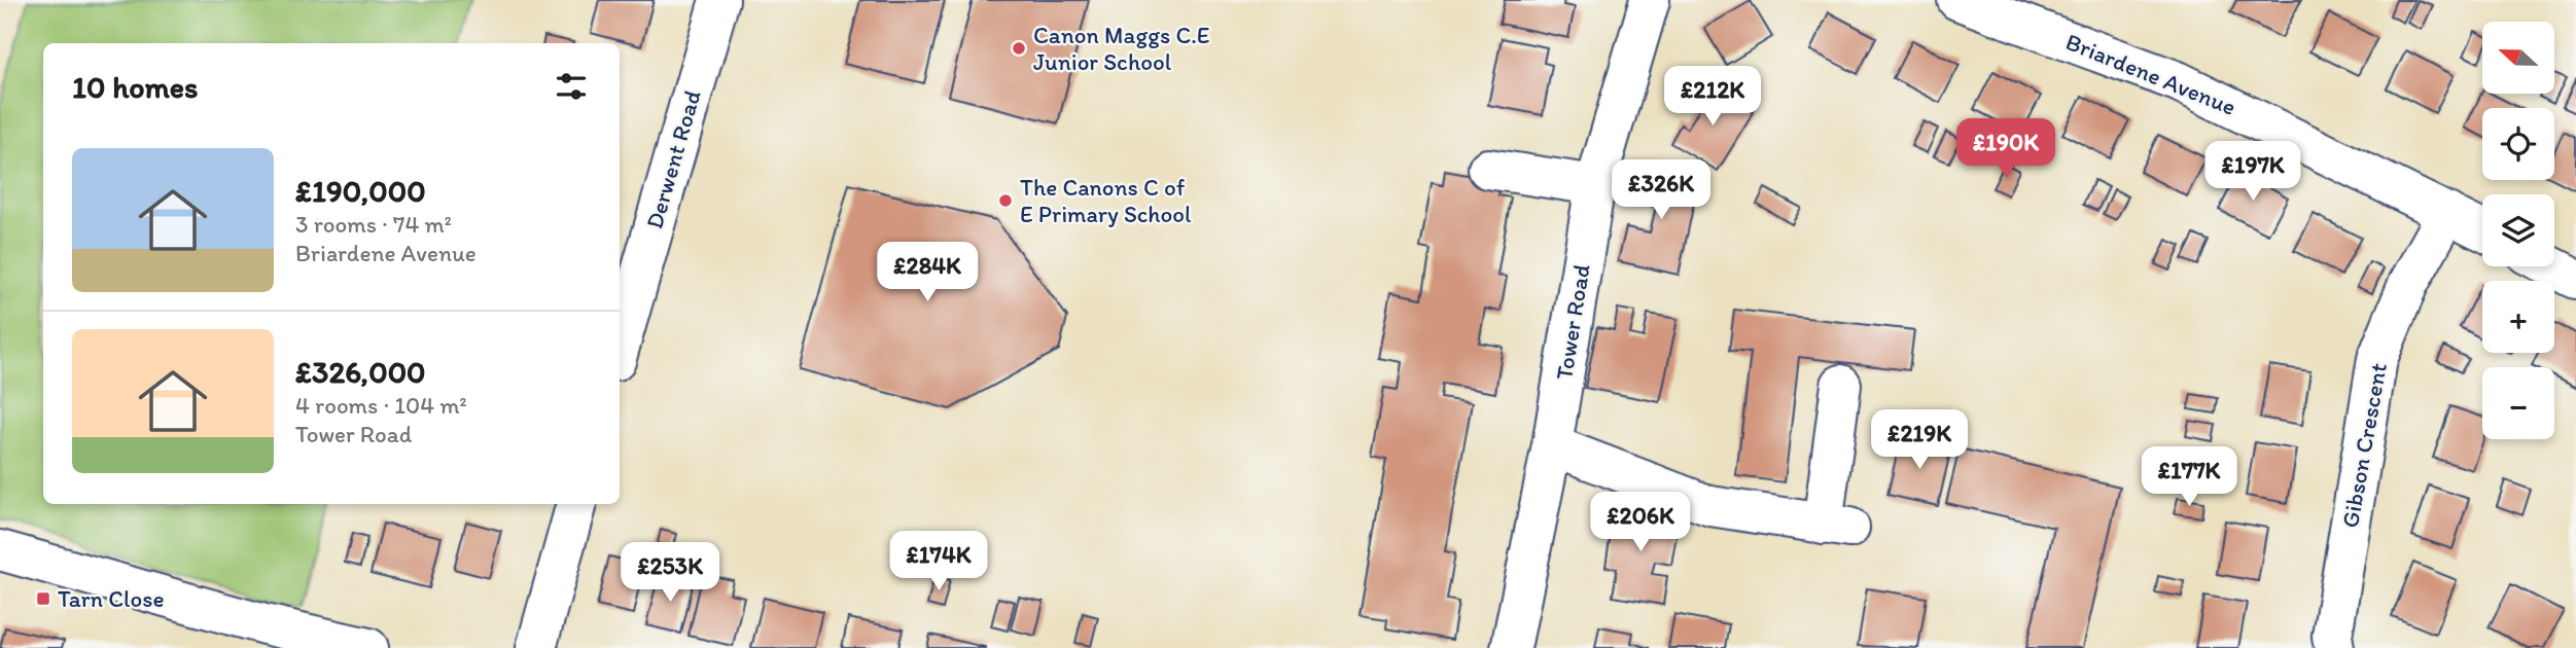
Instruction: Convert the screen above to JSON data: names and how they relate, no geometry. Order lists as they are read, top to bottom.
{
  "streets": {
    "street": [
      "Briardene Avenue",
      "Derwent Road",
      "Tower Road",
      "Gibson Crescent"
    ]
  },
  "crossings": [
    ["Briardene Avenue", "Gibson Crescent"]
  ],
  "places": {
    "other": ["Canon Maggs C.E Junior School", "The Canons C of E Primary School"],
    "transit": ["Tarn Close"]
  },
  "north": "left",
  "page": {
    "map_buttons": ["+", "−"],
    "heading": "10 homes",
    "price": [
      "£212K",
      "£190K",
      "£197K",
      "£326K",
      "£284K",
      "£219K",
      "£177K",
      "£206K",
      "£174K",
      "£253K"
    ],
    "list": [
      {
        "name": "£190,000",
        "note": "3 rooms · 74 m² · Briardene Avenue"
      },
      {
        "name": "£326,000",
        "note": "4 rooms · 104 m² · Tower Road"
      }
    ]
  }
}
